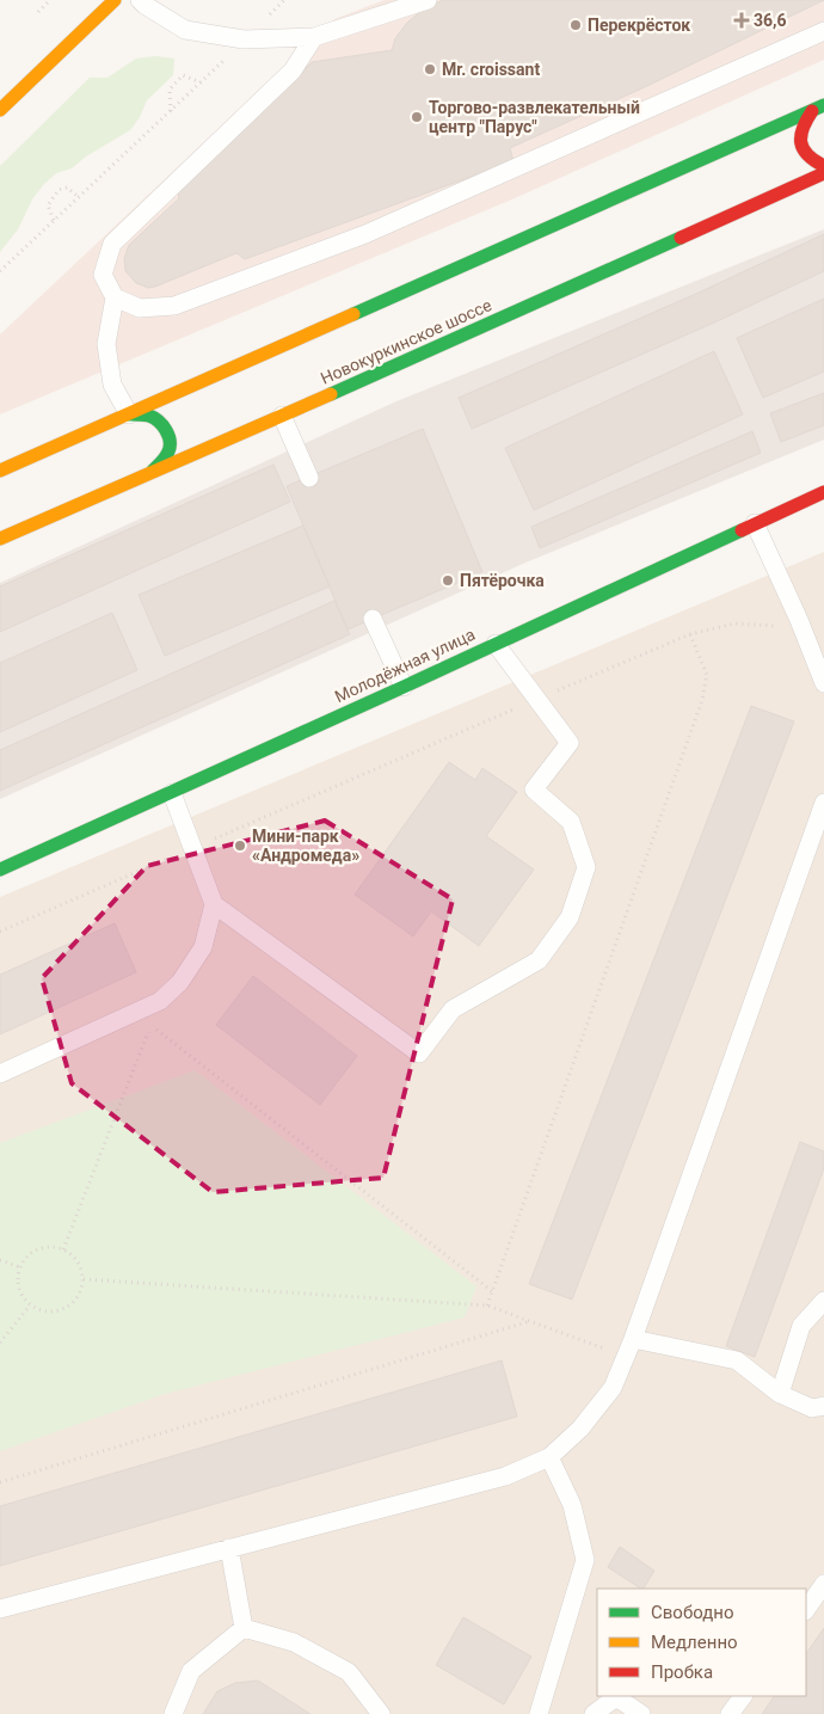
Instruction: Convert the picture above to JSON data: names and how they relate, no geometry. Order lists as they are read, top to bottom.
{
  "streets": {
    "main road": ["Новокуркинское шоссе", "Молодёжная улица"]
  },
  "places": {
    "health": ["36,6"],
    "other": [
      "Перекрёсток",
      "Mr. croissant",
      "Торгово-развлекательный центр \"Парус\"",
      "Пятёрочка",
      "Мини-парк «Андромеда»"
    ]
  },
  "legend": ["Свободно", "Медленно", "Пробка"]
}
